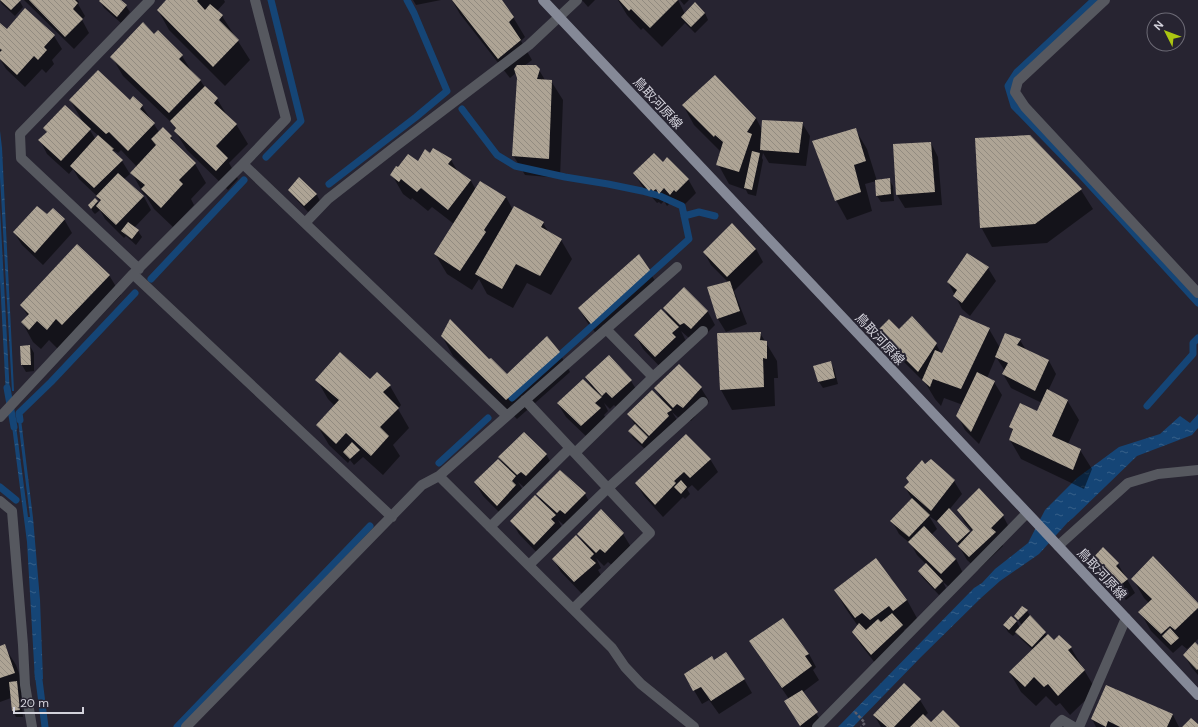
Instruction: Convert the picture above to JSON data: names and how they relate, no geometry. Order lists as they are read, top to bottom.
{
  "streets": {
    "main road": ["鳥取河原線"]
  },
  "scale_bar": "20 m",
  "north": "top left"
}
